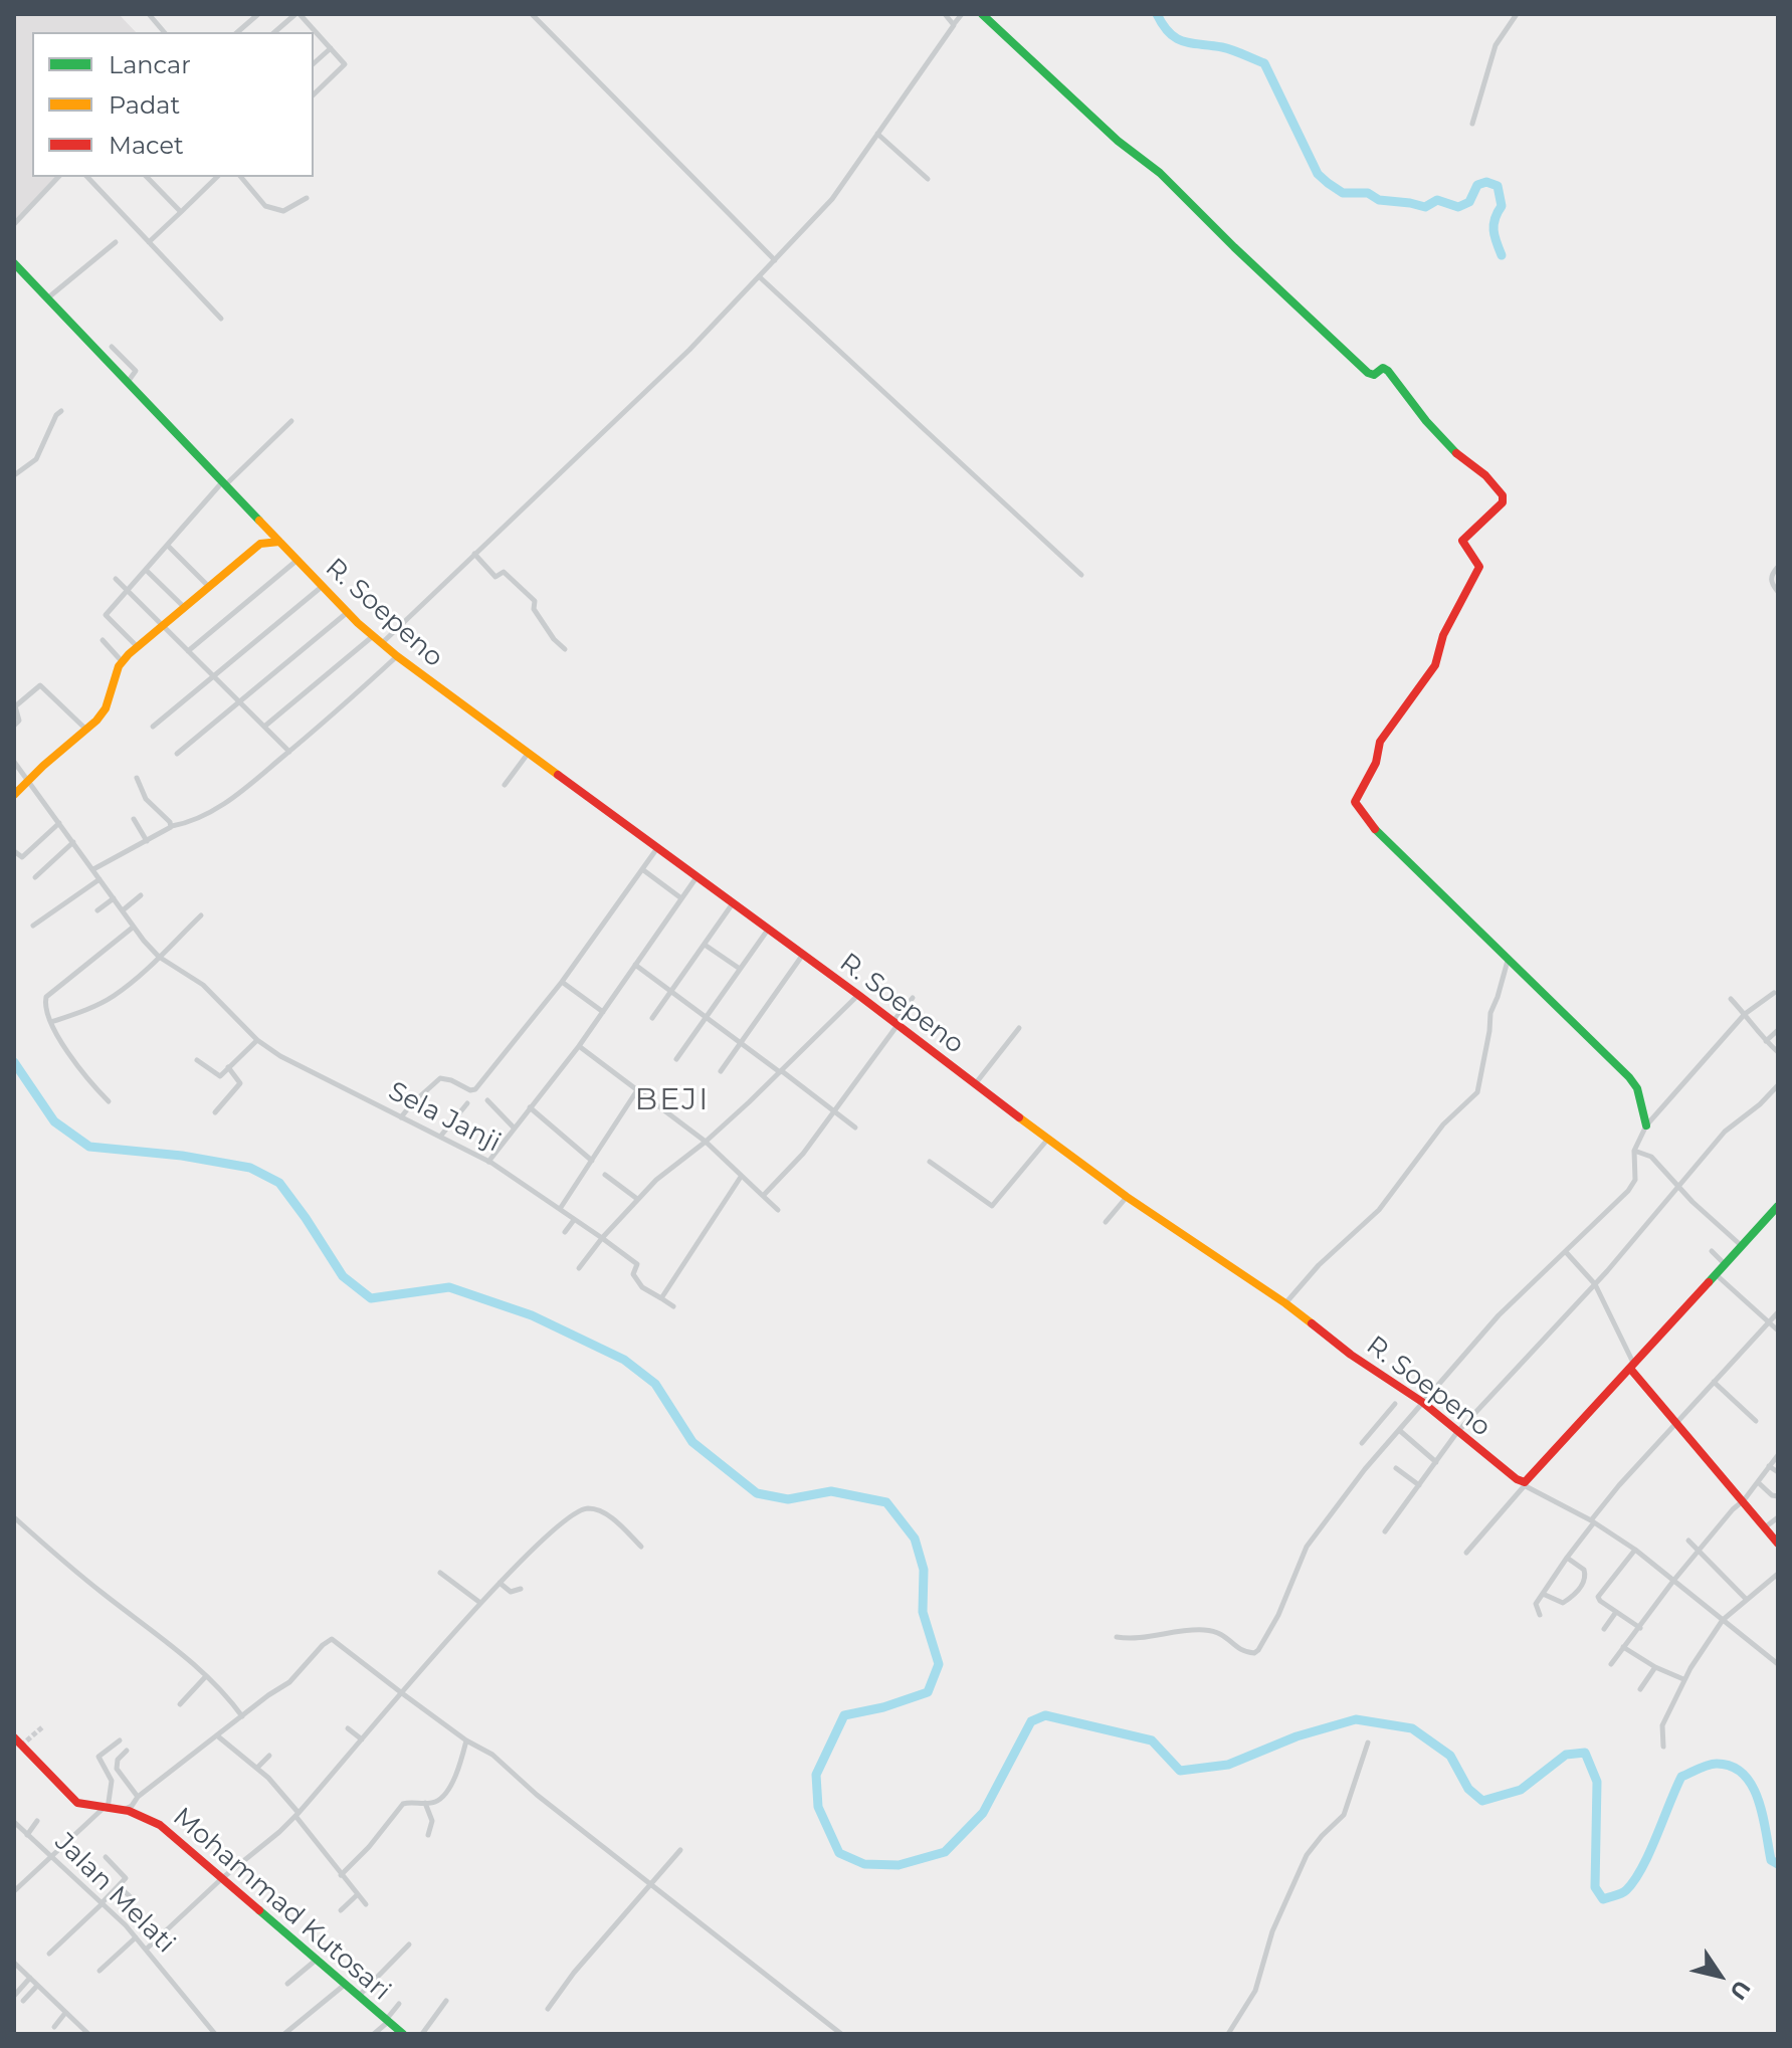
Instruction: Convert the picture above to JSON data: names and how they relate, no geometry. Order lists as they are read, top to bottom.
{
  "streets": {
    "street": [
      "R. Soepeno",
      "Sela Janji",
      "Jalan Melati",
      "Mohammad Kutosari"
    ]
  },
  "districts": ["BEJI"],
  "legend": ["Lancar", "Padat", "Macet"],
  "north": "bottom right"
}
